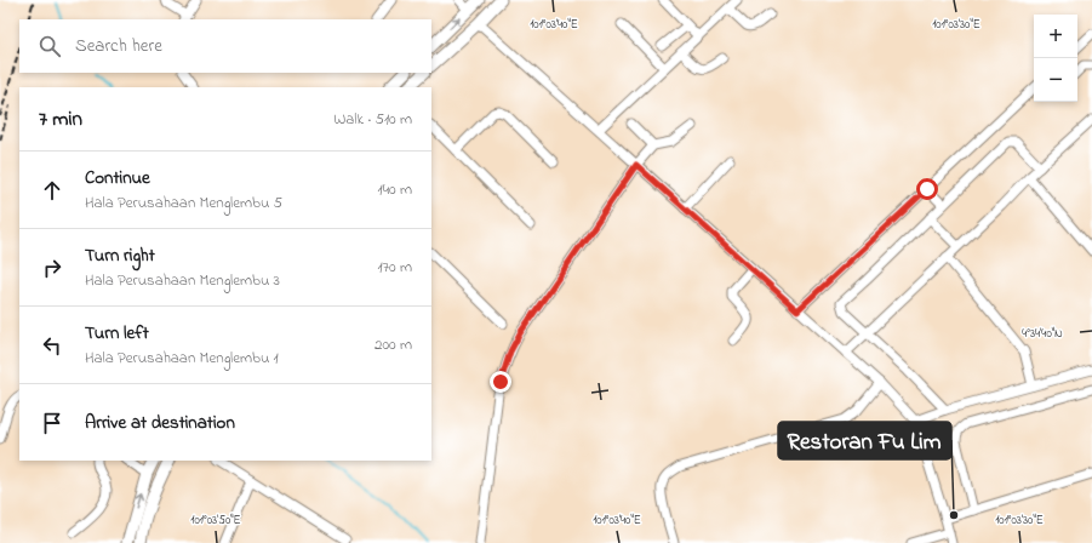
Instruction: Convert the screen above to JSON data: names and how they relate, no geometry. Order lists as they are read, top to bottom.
{
  "places": ["Restoran Fu Lim"],
  "page": {
    "map_buttons": ["+", "−"],
    "search": "Search here",
    "heading": ["7 min", "Walk · 510 m"],
    "list": [
      ["Continue", "Hala Perusahaan Menglembu 5", "140 m"],
      ["Turn right", "Hala Perusahaan Menglembu 3", "170 m"],
      ["Turn left", "Hala Perusahaan Menglembu 1", "200 m"],
      "Arrive at destination"
    ]
  },
  "coordinates": [
    "101°03'40\"E",
    "101°03'30\"E",
    "4°34'40\"N",
    "101°03'50\"E"
  ]
}
